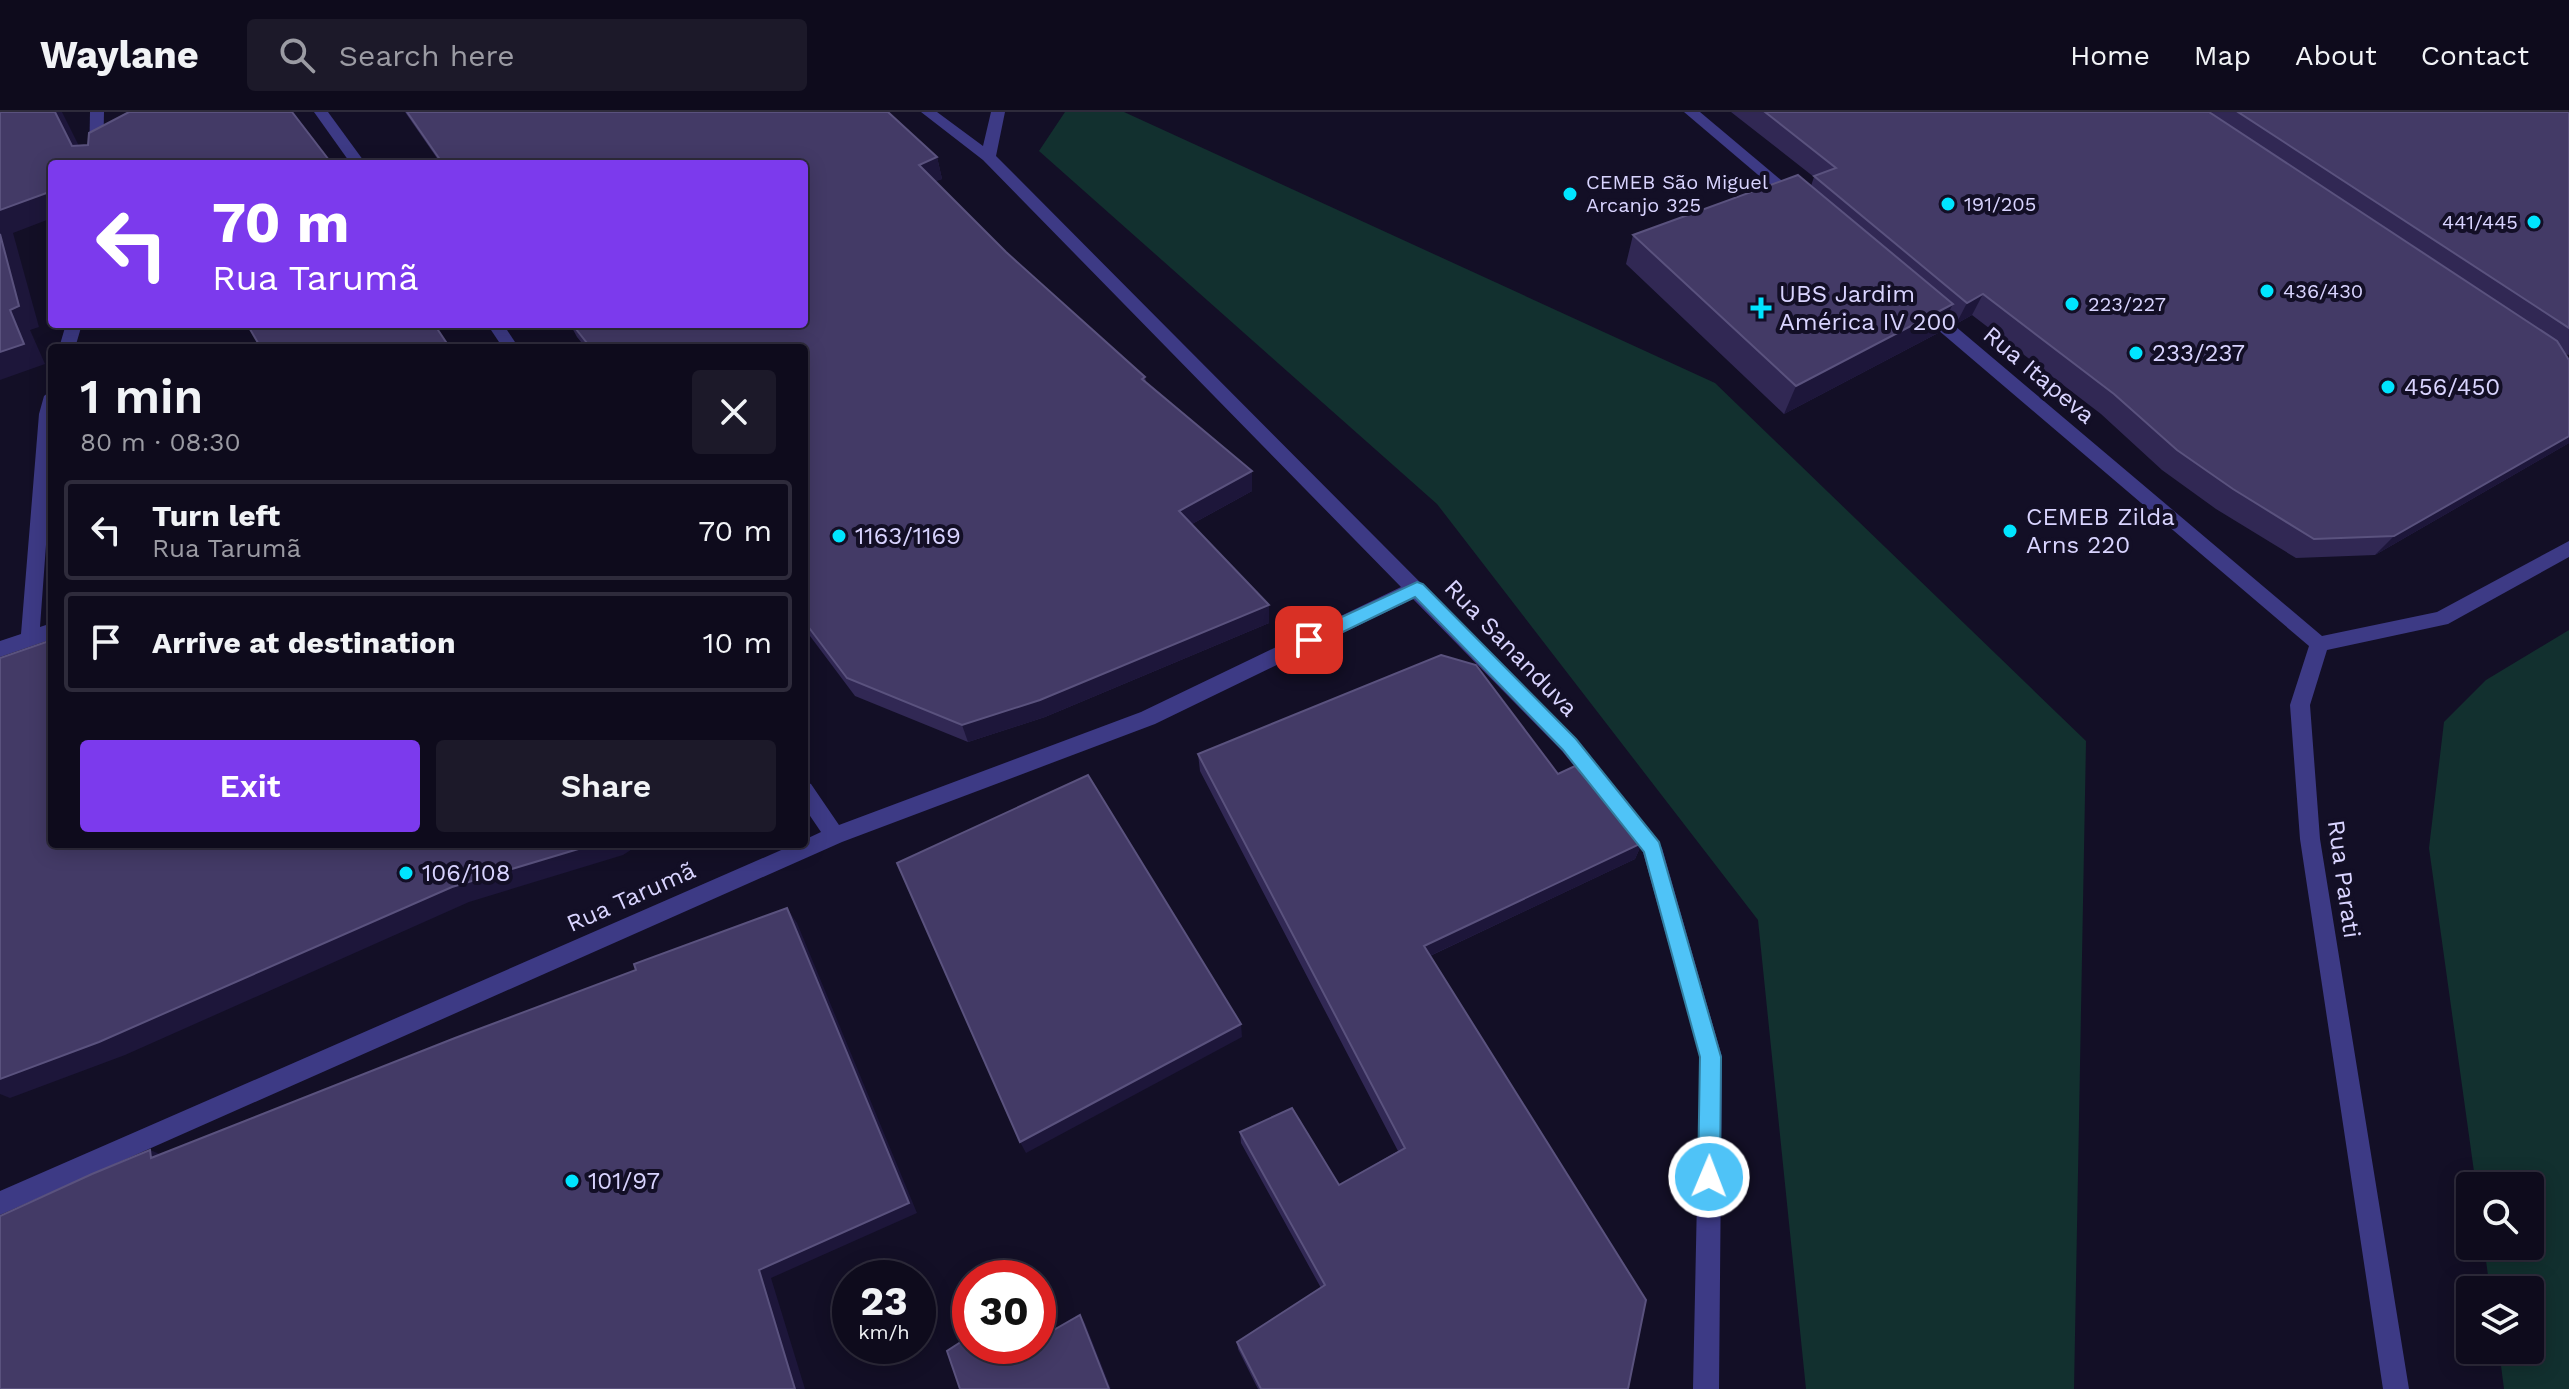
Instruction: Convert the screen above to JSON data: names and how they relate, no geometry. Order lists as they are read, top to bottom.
{
  "streets": {
    "street": [
      "Rua Itapeva",
      "Rua Sananduva",
      "Rua Parati",
      "Rua Tarumã"
    ]
  },
  "crossings": [
    ["Rua Itapeva", "Rua Parati"],
    ["Rua Sananduva", "Rua Tarumã"]
  ],
  "places": {
    "other": [
      "CEMEB São Miguel Arcanjo 325",
      "191/205",
      "441/445",
      "436/430",
      "223/227",
      "233/237",
      "456/450",
      "CEMEB Zilda Arns 220",
      "1163/1169",
      "106/108",
      "101/97"
    ],
    "health": ["UBS Jardim América IV 200"]
  },
  "page": {
    "header": "Waylane",
    "search": "Search here",
    "nav": [
      "Home",
      "Map",
      "About",
      "Contact"
    ],
    "turn": ["70 m", "Rua Tarumã"],
    "heading": ["1 min", "80 m · 08:30"],
    "list": [
      {
        "name": "Turn left",
        "note": "Rua Tarumã",
        "value": "70 m"
      },
      {
        "name": "Arrive at destination",
        "value": "10 m"
      }
    ],
    "buttons": ["Exit", "Share"],
    "speed": "23 km/h",
    "limit": "30"
  }
}
